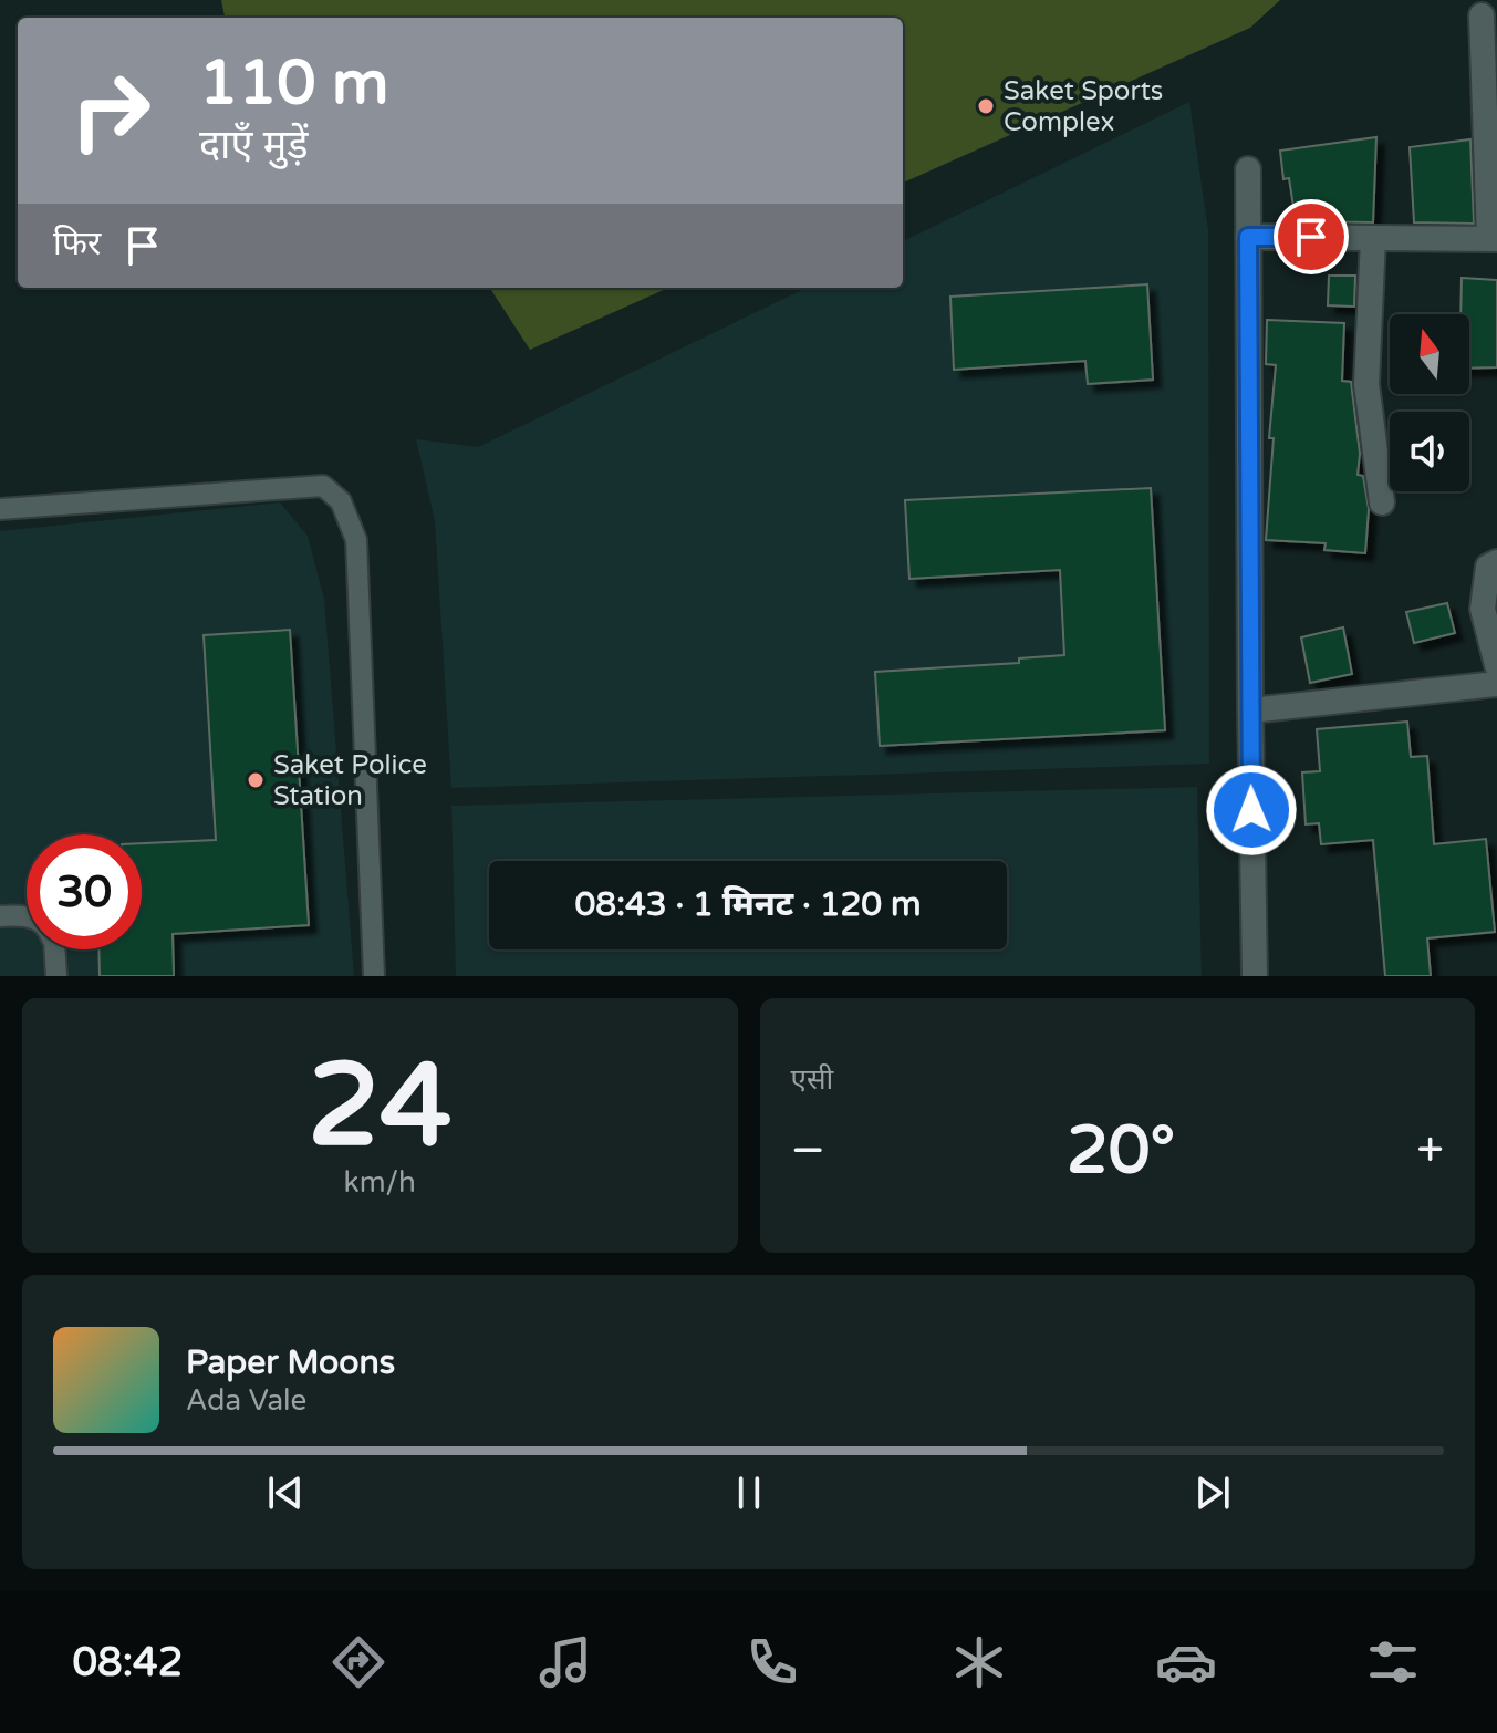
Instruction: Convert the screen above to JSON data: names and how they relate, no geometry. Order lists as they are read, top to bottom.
{
  "places": ["Saket Sports Complex", "Saket Police Station"],
  "north": "top",
  "page": {
    "turn": ["110 m", "दाएँ मुड़ें"],
    "then": "फिर",
    "limit": "30",
    "trip": "08:43 · 1 मिनट · 120 m",
    "tile": [
      ["24", "km/h"],
      "एसी"
    ],
    "heat": ["−", "20°", "+"],
    "song": ["Paper Moons", "Ada Vale"],
    "tabs": "08:42"
  }
}
